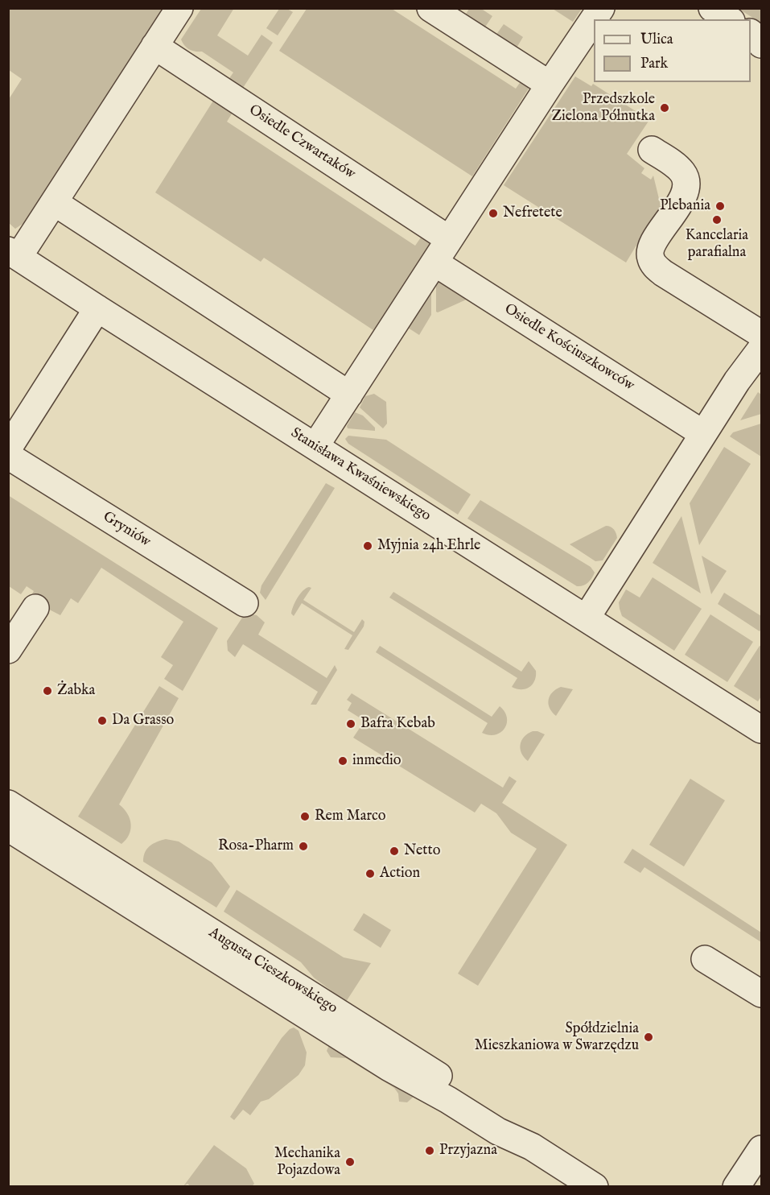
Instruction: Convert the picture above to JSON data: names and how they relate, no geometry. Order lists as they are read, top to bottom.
{
  "streets": {
    "street": [
      "Osiedle Czwartaków",
      "Osiedle Kościuszkowców",
      "Stanisława Kwaśniewskiego",
      "Gryniów",
      "Augusta Cieszkowskiego"
    ]
  },
  "places": [
    "Przedszkole Zielona Półnutka",
    "Plebania",
    "Nefretete",
    "Kancelaria parafialna",
    "Myjnia 24h Ehrle",
    "Żabka",
    "Da Grasso",
    "Bafra Kebab",
    "inmedio",
    "Rem Marco",
    "Rosa-Pharm",
    "Netto",
    "Action",
    "Spółdzielnia Mieszkaniowa w Swarzędzu",
    "Przyjazna",
    "Mechanika Pojazdowa"
  ],
  "legend": ["Ulica", "Park"]
}
